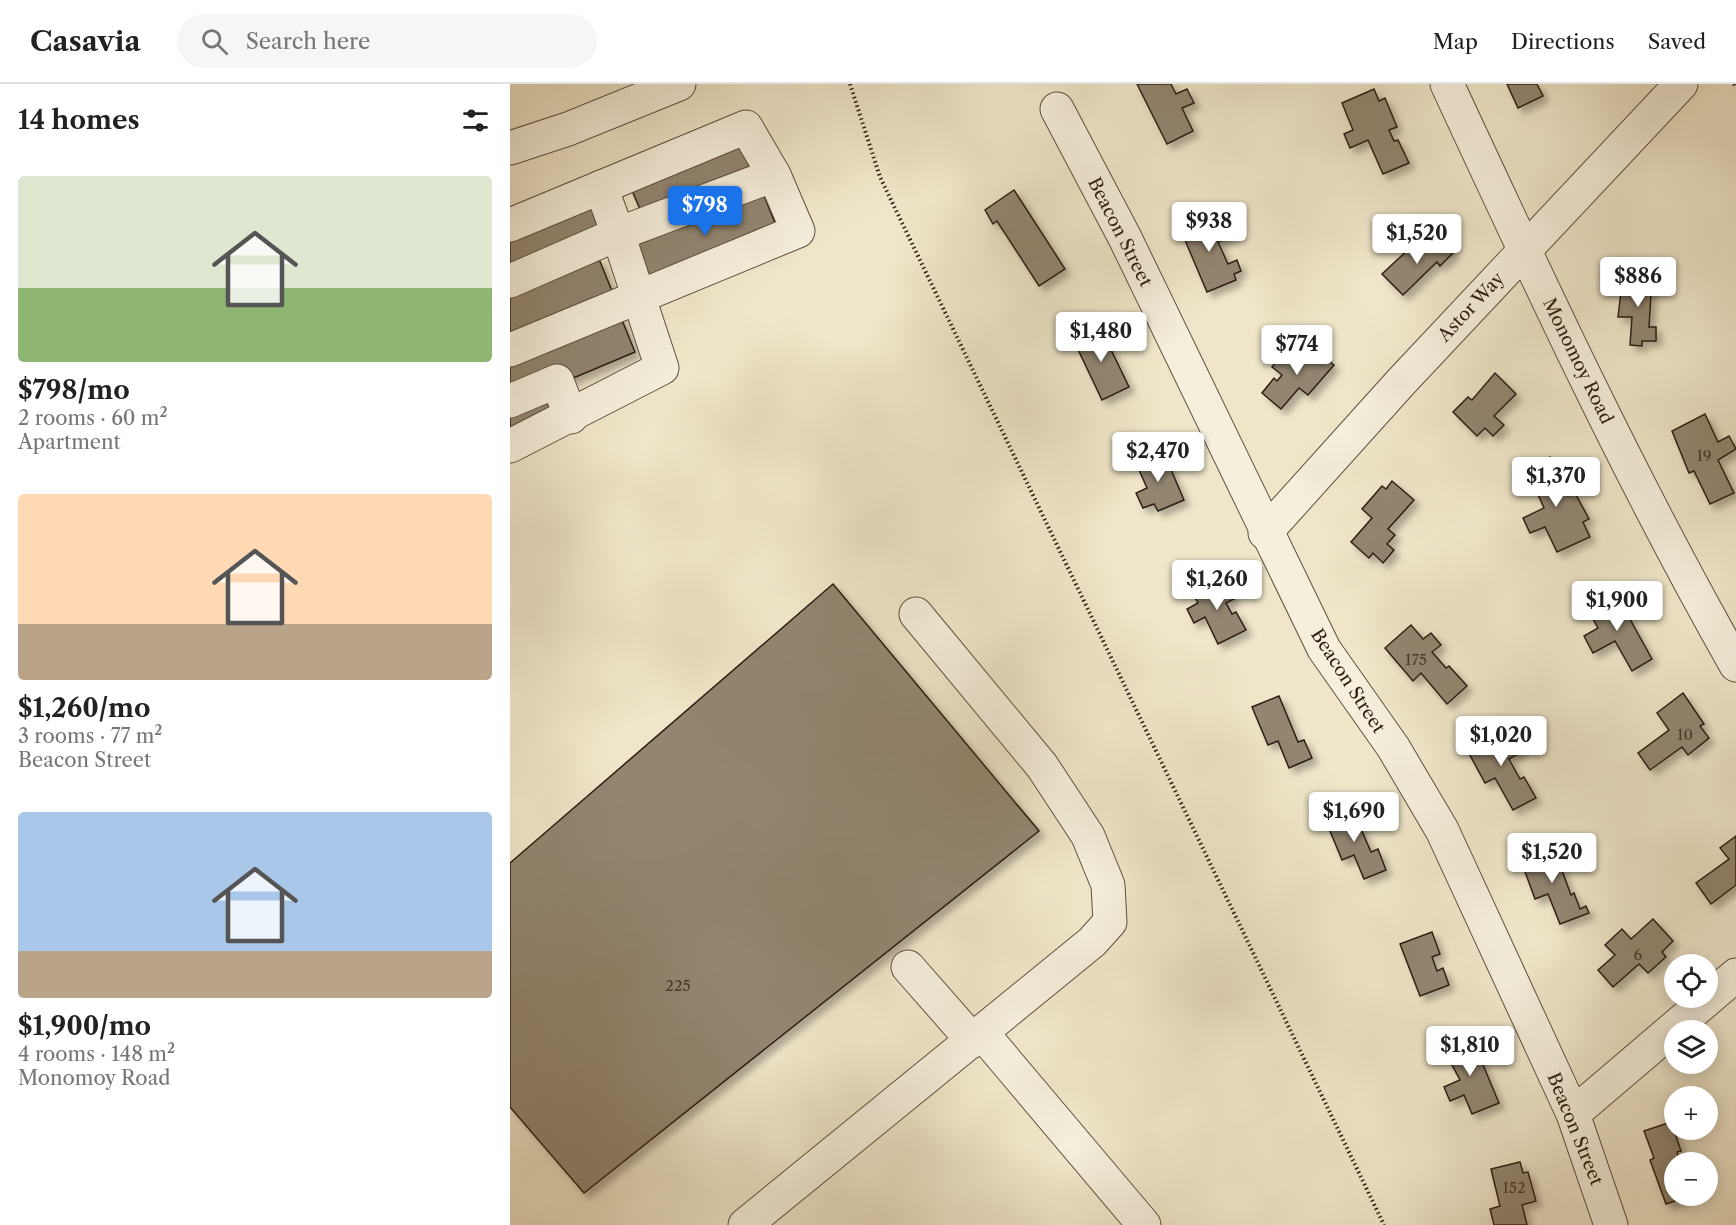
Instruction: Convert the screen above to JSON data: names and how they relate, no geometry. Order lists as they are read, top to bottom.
{
  "streets": {
    "street": ["Beacon Street", "Astor Way", "Monomoy Road"]
  },
  "crossings": [
    ["Beacon Street", "Astor Way"],
    ["Astor Way", "Monomoy Road"]
  ],
  "house_numbers": [
    "19",
    "175",
    "10",
    "6",
    "225",
    "152"
  ],
  "page": {
    "header": "Casavia",
    "search": "Search here",
    "nav": ["Map", "Directions", "Saved"],
    "heading": "14 homes",
    "list": [
      {
        "name": "$798/mo",
        "note": "2 rooms · 60 m² · Apartment"
      },
      {
        "name": "$1,260/mo",
        "note": "3 rooms · 77 m² · Beacon Street"
      },
      {
        "name": "$1,900/mo",
        "note": "4 rooms · 148 m² · Monomoy Road"
      }
    ],
    "price": [
      "$798",
      "$938",
      "$1,520",
      "$886",
      "$1,480",
      "$774",
      "$2,470",
      "$1,370",
      "$1,260",
      "$1,900",
      "$1,020",
      "$1,690",
      "$1,520",
      "$1,810"
    ],
    "map_buttons": ["+", "−"]
  }
}
